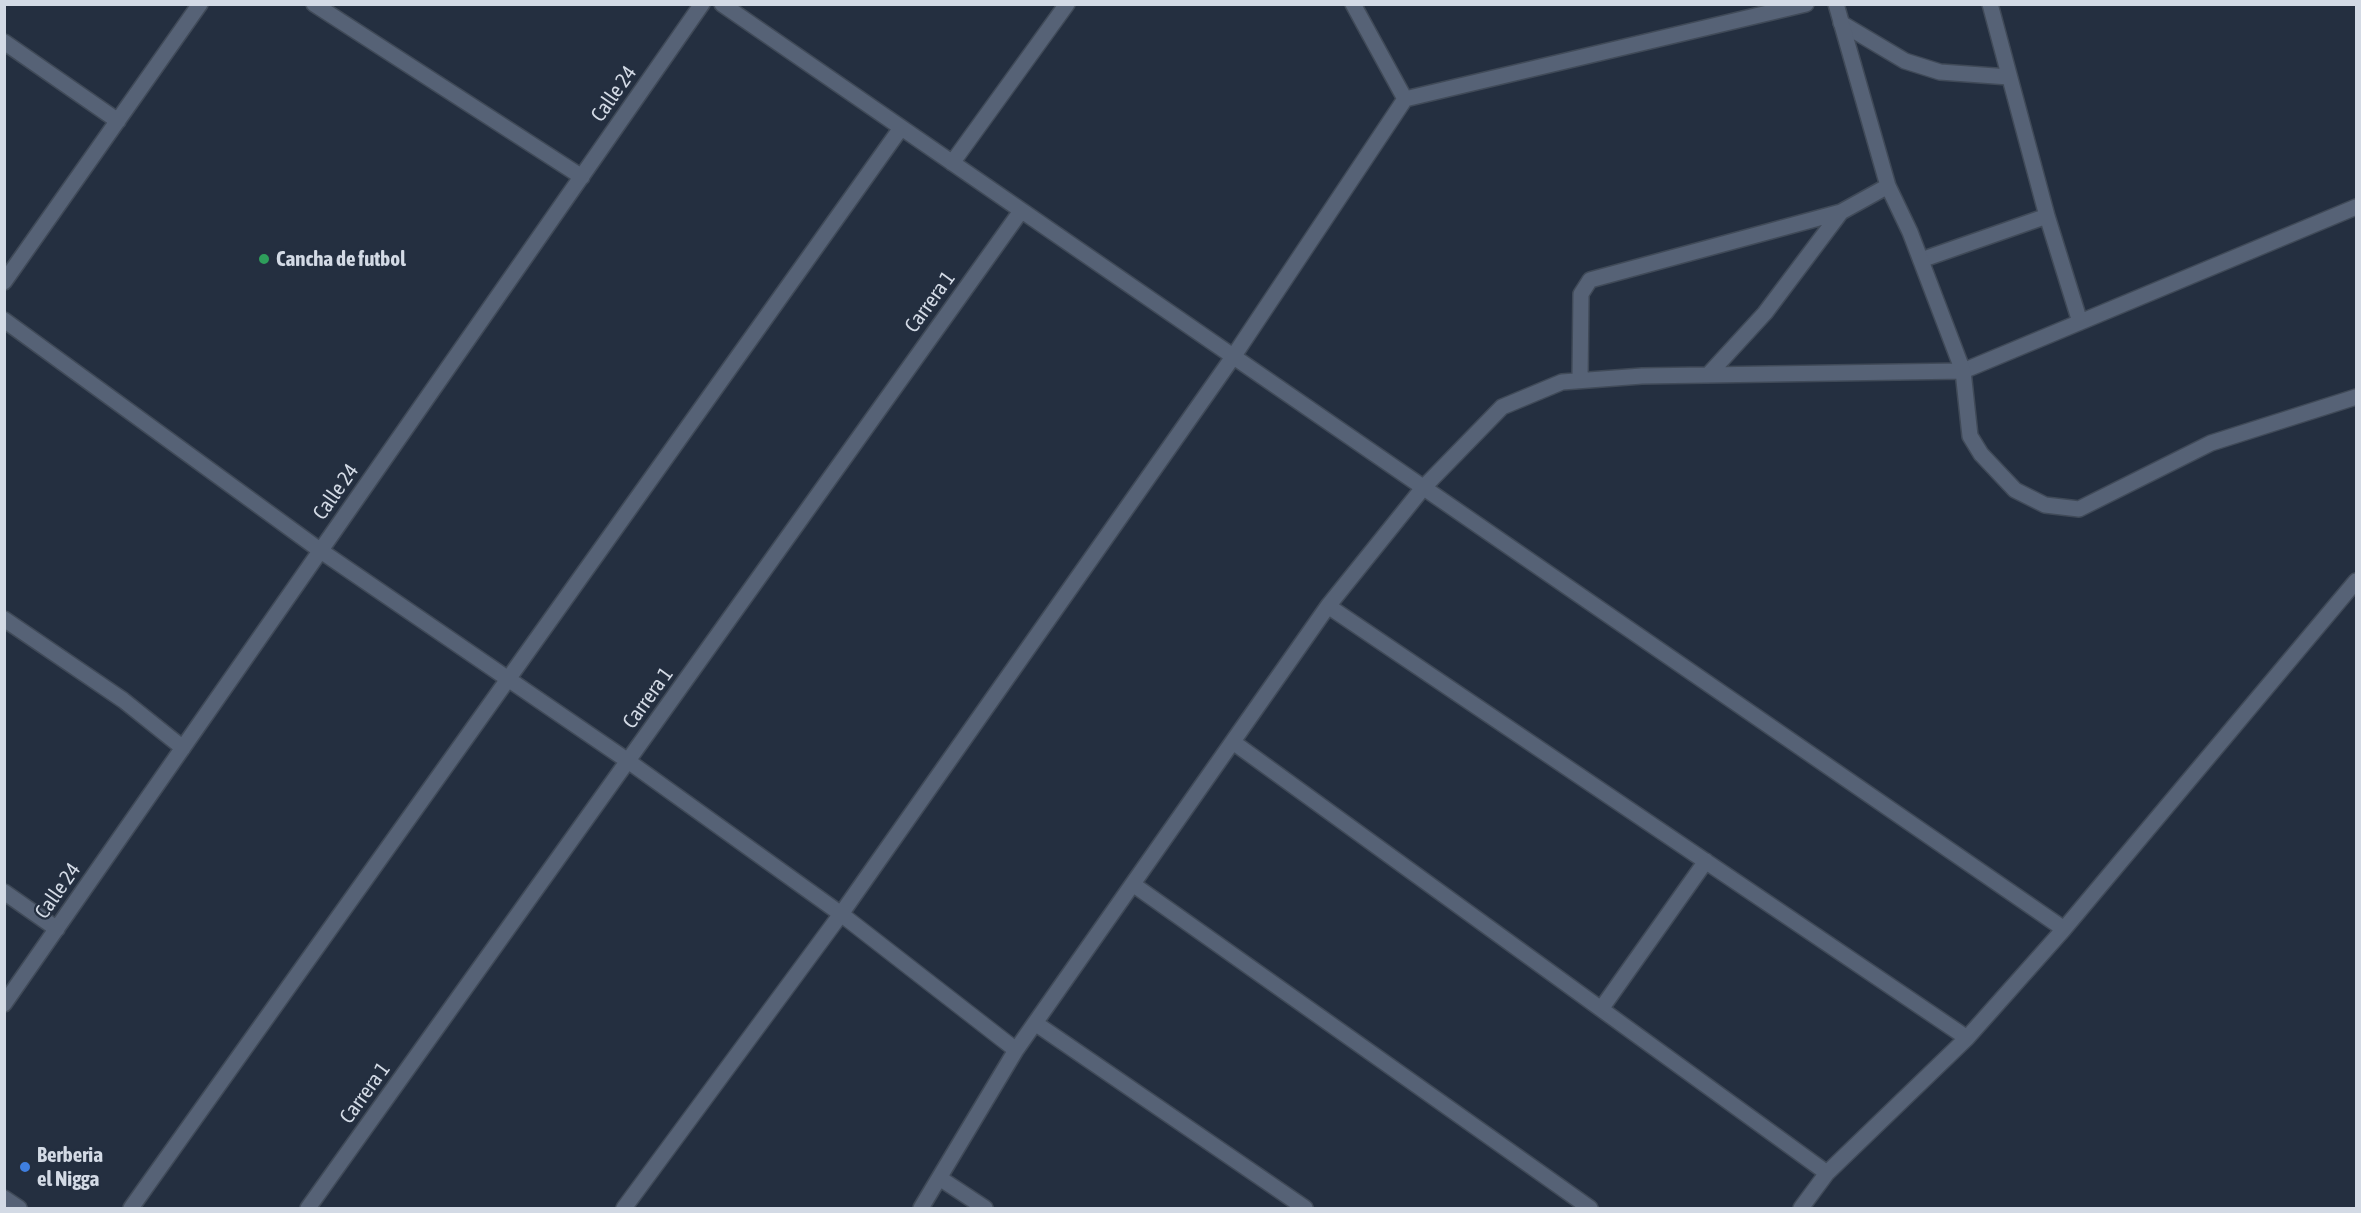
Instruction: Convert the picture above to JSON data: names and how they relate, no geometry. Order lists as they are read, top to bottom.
{
  "streets": {
    "street": ["Calle 24", "Carrera 1"]
  },
  "places": ["Cancha de futbol", "Berberia el Nigga"]
}
